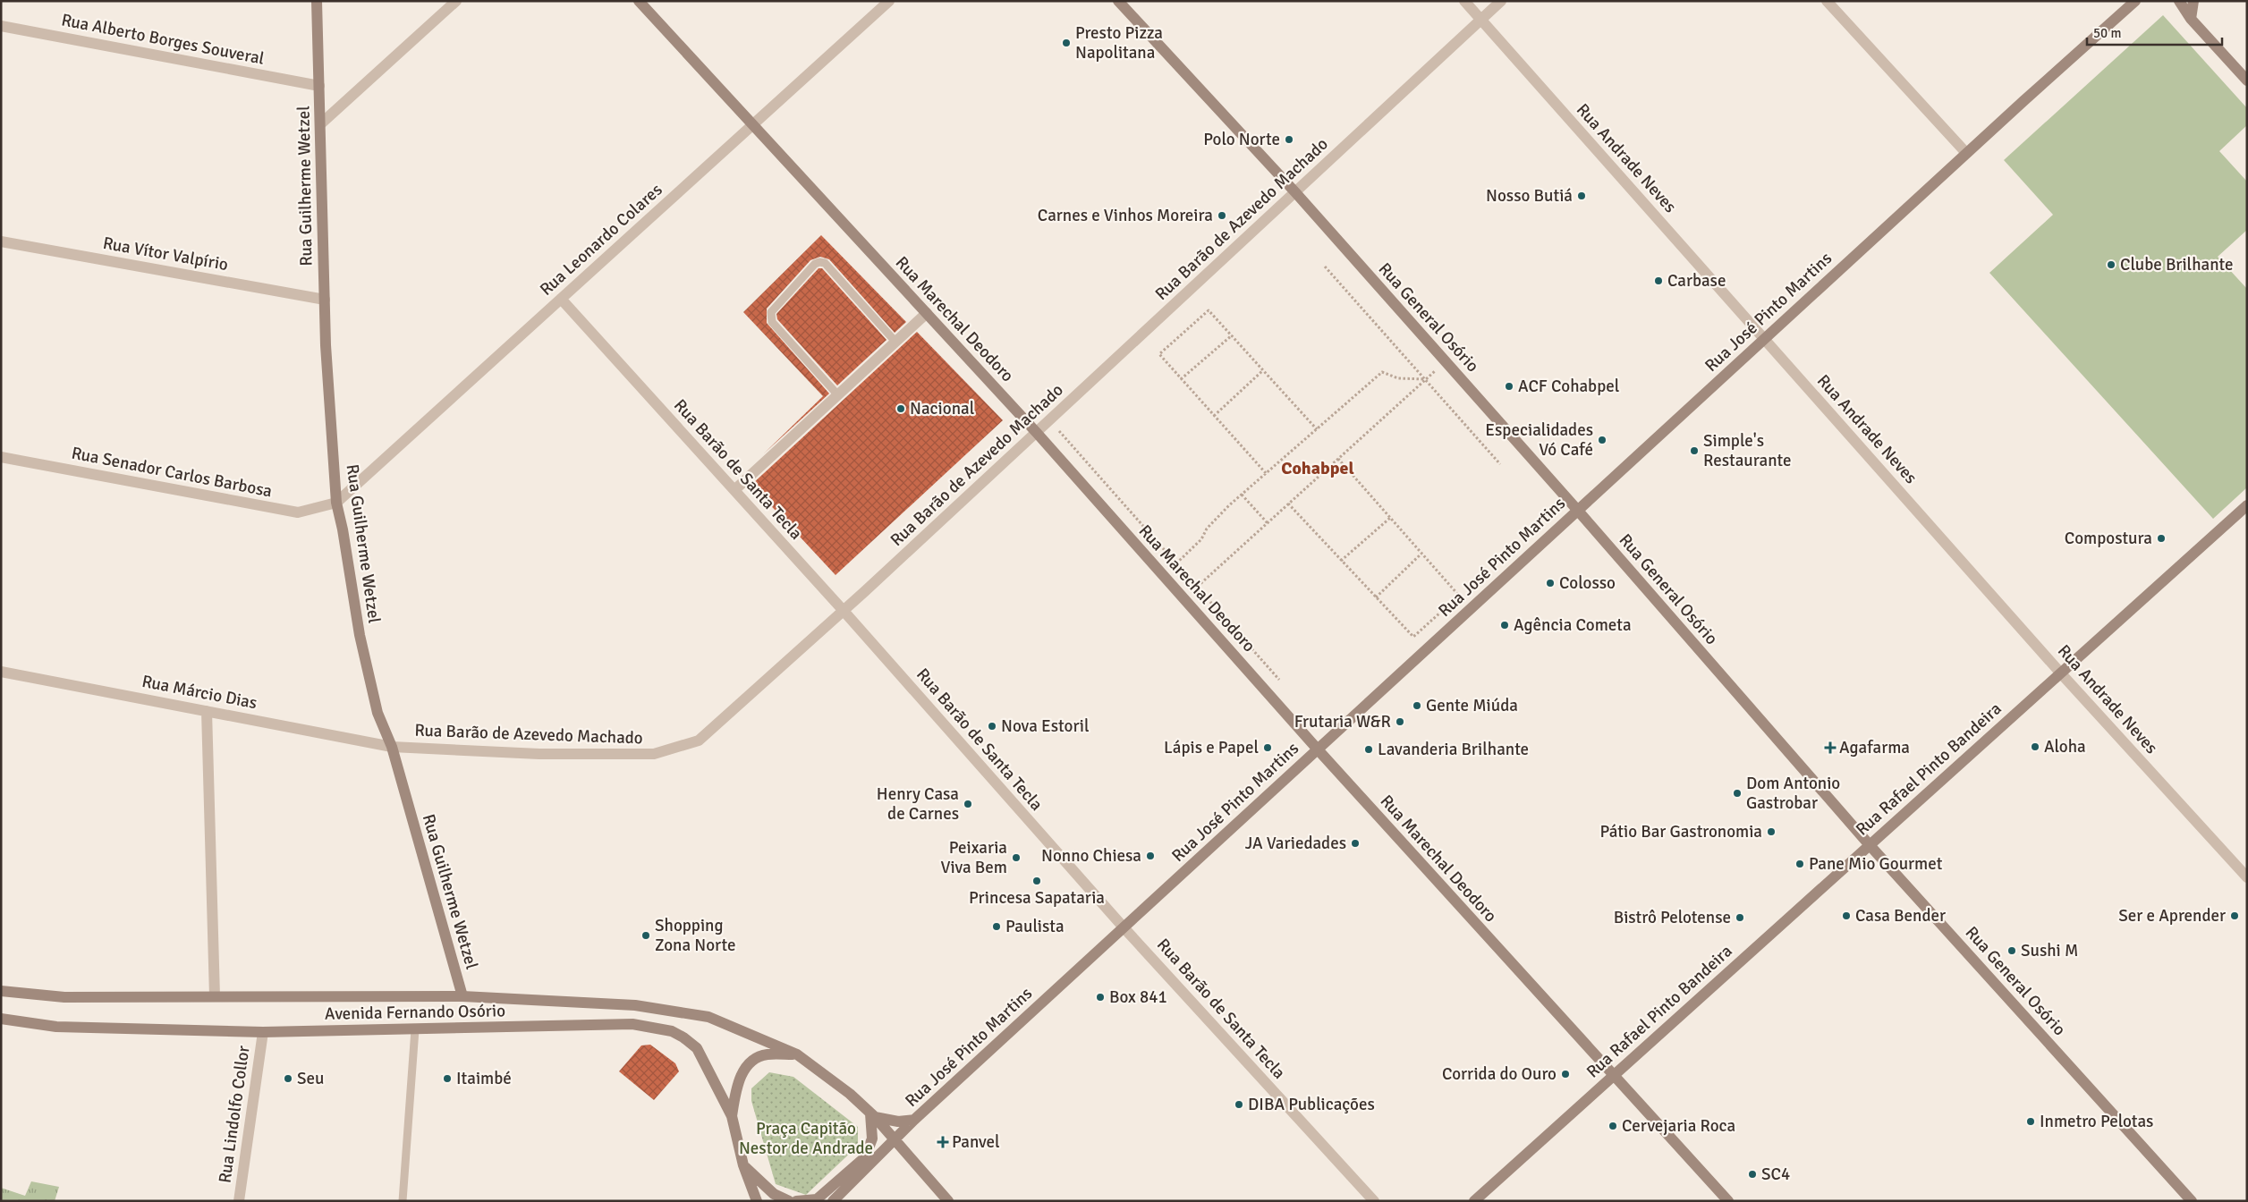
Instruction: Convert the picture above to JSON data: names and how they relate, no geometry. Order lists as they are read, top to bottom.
{
  "streets": {
    "street": [
      "Rua Alberto Borges Souveral",
      "Rua Andrade Neves",
      "Rua Guilherme Wetzel",
      "Rua Barão de Azevedo Machado",
      "Rua Leonardo Colares",
      "Rua Vítor Valpírio",
      "Rua José Pinto Martins",
      "Rua General Osório",
      "Rua Marechal Deodoro",
      "Rua Barão de Santa Tecla",
      "Rua Senador Carlos Barbosa",
      "Rua Márcio Dias",
      "Rua Rafael Pinto Bandeira",
      "Avenida Fernando Osório",
      "Rua Lindolfo Collor"
    ]
  },
  "crossings": [
    ["Rua Alberto Borges Souveral", "Rua Guilherme Wetzel"],
    ["Rua Andrade Neves", "Rua Barão de Azevedo Machado"],
    ["Rua Andrade Neves", "Rua José Pinto Martins"],
    ["Rua Andrade Neves", "Rua Rafael Pinto Bandeira"],
    ["Rua Guilherme Wetzel", "Rua Barão de Azevedo Machado"],
    ["Rua Guilherme Wetzel", "Rua Leonardo Colares"],
    ["Rua Guilherme Wetzel", "Rua Vítor Valpírio"],
    ["Rua Guilherme Wetzel", "Rua Senador Carlos Barbosa"],
    ["Rua Guilherme Wetzel", "Rua Márcio Dias"],
    ["Rua Guilherme Wetzel", "Avenida Fernando Osório"],
    ["Rua Barão de Azevedo Machado", "Rua General Osório"],
    ["Rua Barão de Azevedo Machado", "Rua Marechal Deodoro"],
    ["Rua Barão de Azevedo Machado", "Rua Barão de Santa Tecla"],
    ["Rua Barão de Azevedo Machado", "Rua Márcio Dias"],
    ["Rua Leonardo Colares", "Rua Marechal Deodoro"],
    ["Rua Leonardo Colares", "Rua Barão de Santa Tecla"],
    ["Rua Leonardo Colares", "Rua Senador Carlos Barbosa"],
    ["Rua José Pinto Martins", "Rua General Osório"],
    ["Rua José Pinto Martins", "Rua Marechal Deodoro"],
    ["Rua José Pinto Martins", "Rua Barão de Santa Tecla"],
    ["Rua José Pinto Martins", "Avenida Fernando Osório"],
    ["Rua General Osório", "Rua Rafael Pinto Bandeira"],
    ["Rua Marechal Deodoro", "Rua Rafael Pinto Bandeira"],
    ["Avenida Fernando Osório", "Rua Lindolfo Collor"]
  ],
  "districts": ["Cohabpel"],
  "parks": ["Praça Capitão Nestor de Andrade"],
  "places": {
    "other": [
      "Presto Pizza Napolitana",
      "Polo Norte",
      "Nosso Butiá",
      "Carnes e Vinhos Moreira",
      "Clube Brilhante",
      "Carbase",
      "ACF Cohabpel",
      "Nacional",
      "Especialidades Vó Café",
      "Simple's Restaurante",
      "Compostura",
      "Colosso",
      "Agência Cometa",
      "Gente Miúda",
      "Frutaria W&R",
      "Nova Estoril",
      "Aloha",
      "Lápis e Papel",
      "Lavanderia Brilhante",
      "Dom Antonio Gastrobar",
      "Henry Casa de Carnes",
      "Pátio Bar Gastronomia",
      "JA Variedades",
      "Nonno Chiesa",
      "Peixaria Viva Bem",
      "Pane Mio Gourmet",
      "Princesa Sapataria",
      "Casa Bender",
      "Ser e Aprender",
      "Bistrô Pelotense",
      "Paulista",
      "Shopping Zona Norte",
      "Sushi M",
      "Box 841",
      "Corrida do Ouro",
      "Seu",
      "Itaimbé",
      "DIBA Publicações",
      "Inmetro Pelotas",
      "Cervejaria Roca",
      "SC4"
    ],
    "health": ["Agafarma", "Panvel"]
  },
  "scale_bar": "50 m"
}
